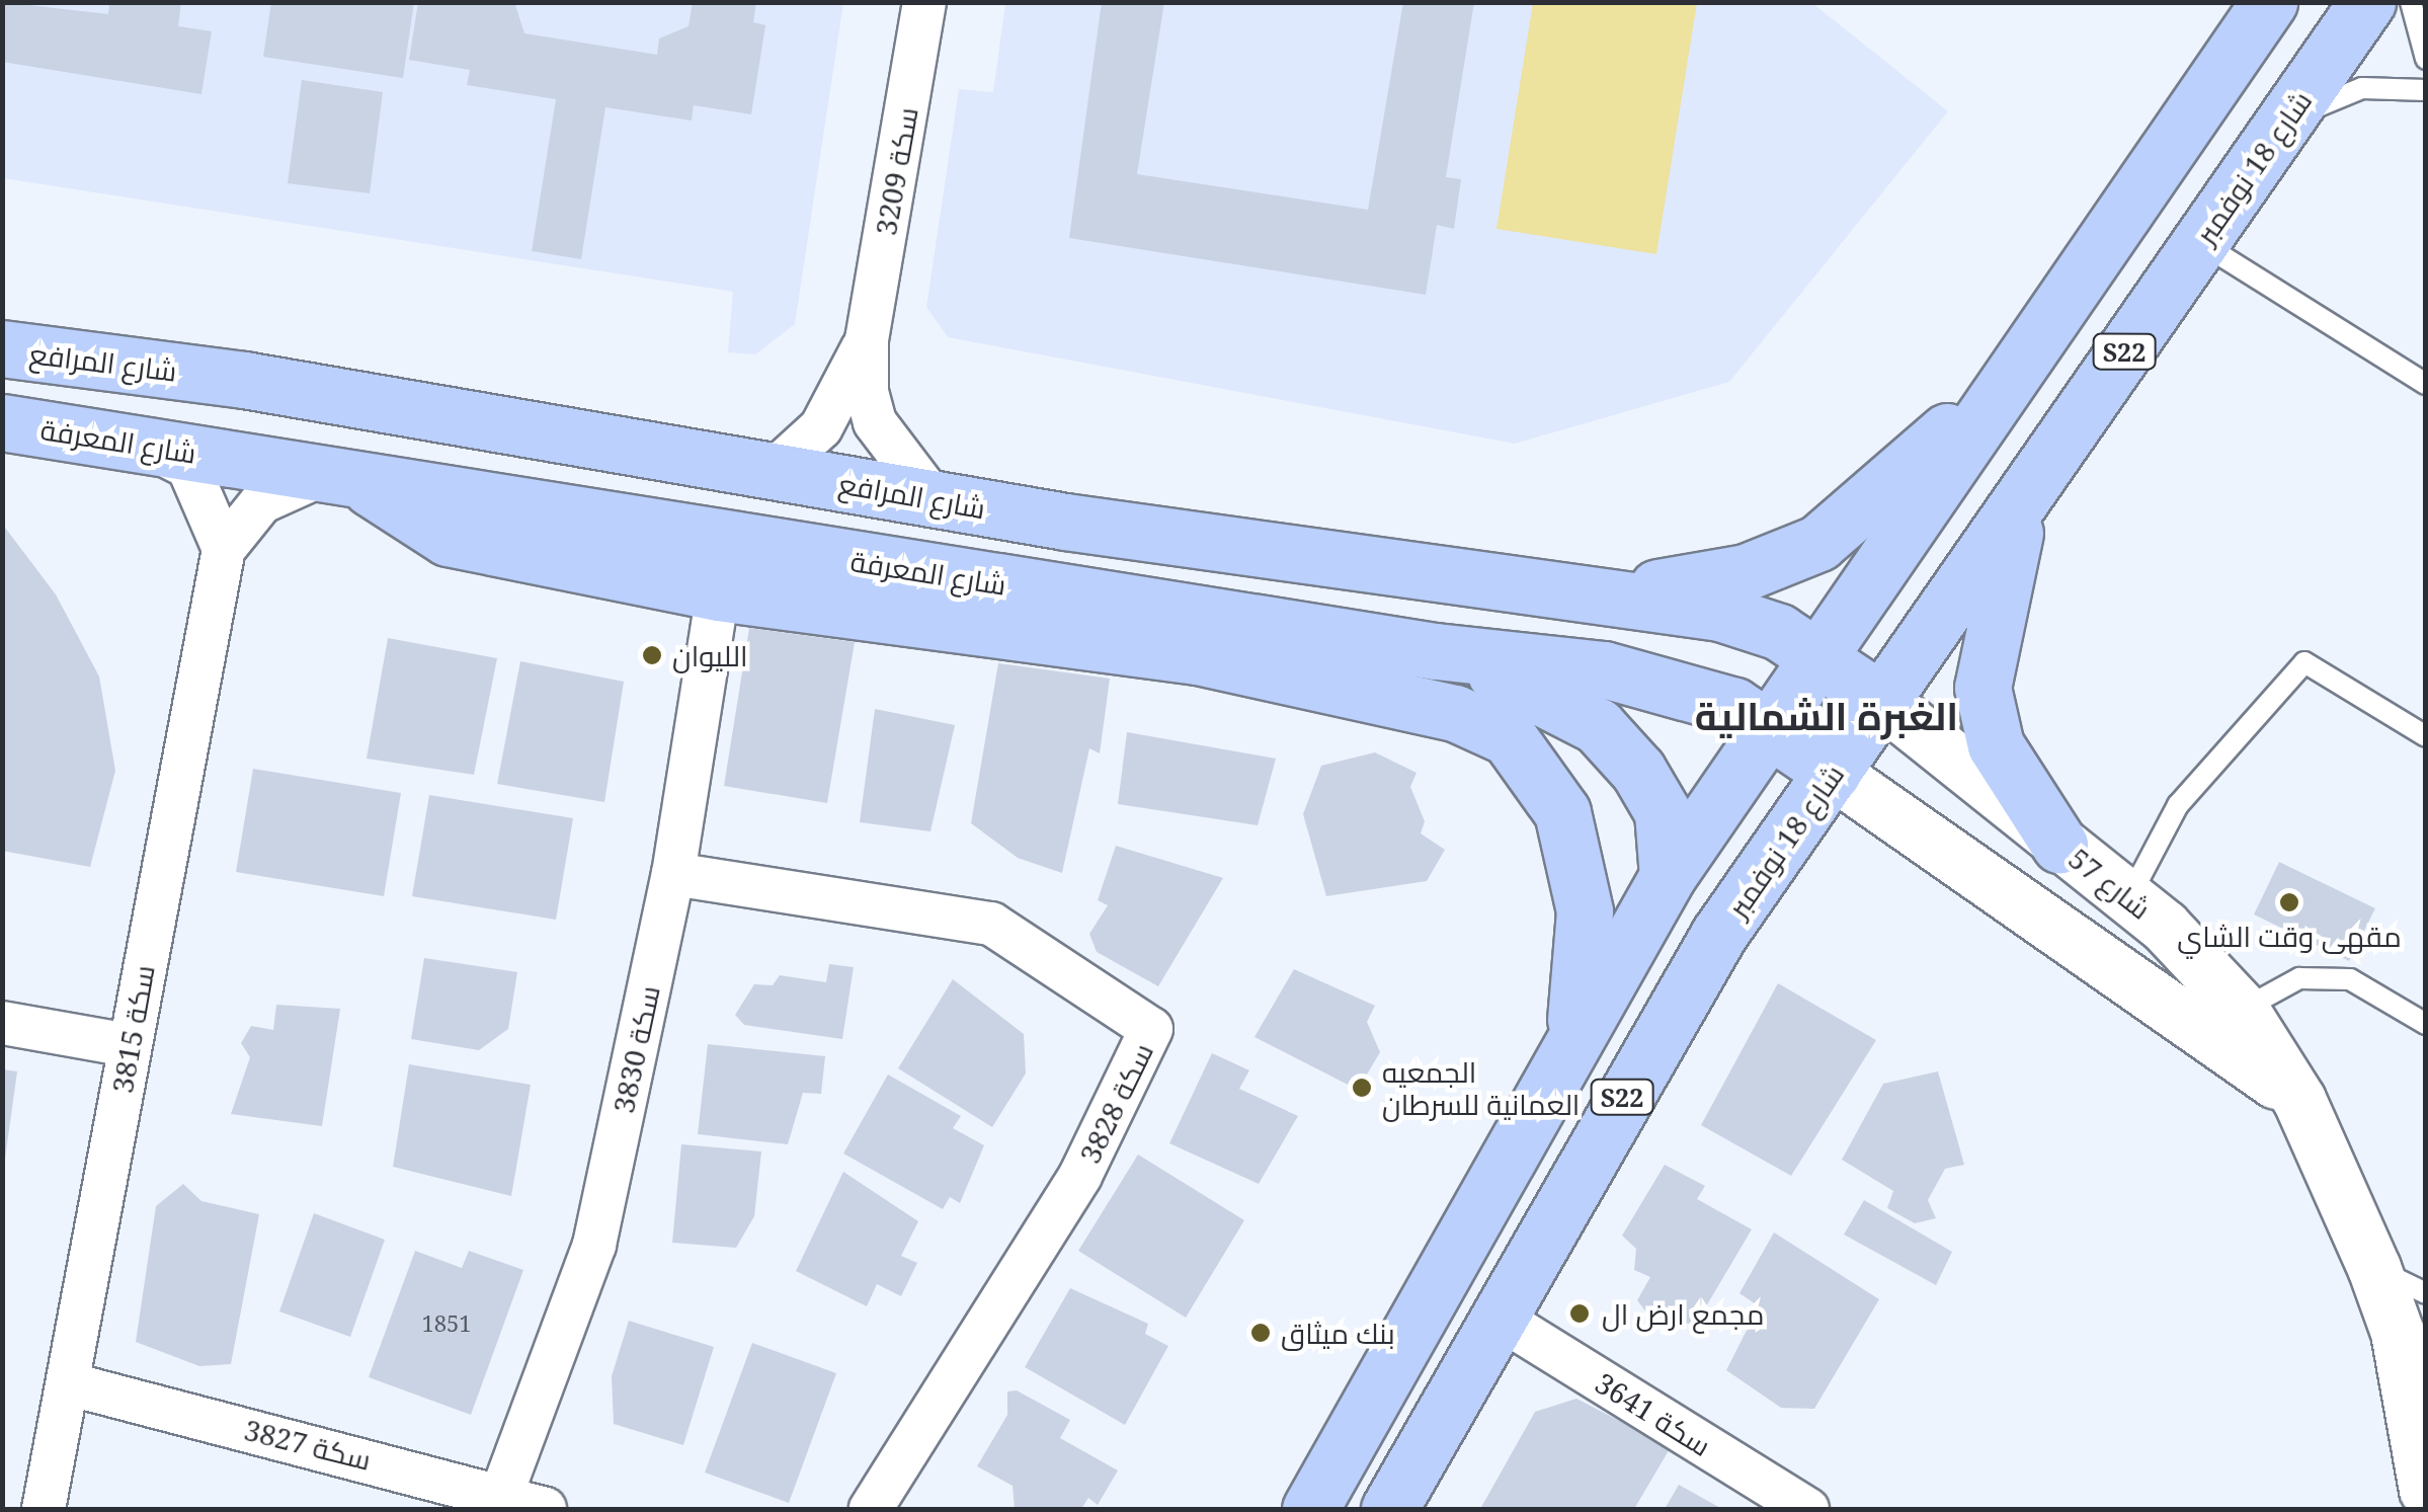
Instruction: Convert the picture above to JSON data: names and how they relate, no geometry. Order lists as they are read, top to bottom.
{
  "streets": {
    "main road": [
      "شارع 18 نوفمبر",
      "S22",
      "شارع المرافع",
      "شارع المعرفة"
    ],
    "street": [
      "سكة 3209",
      "شارع 57",
      "سكة 3815",
      "سكة 3830",
      "سكة 3828",
      "سكة 3641",
      "سكة 3827"
    ]
  },
  "crossings": [
    ["شارع 18 نوفمبر", "شارع المعرفة"],
    ["شارع 18 نوفمبر", "شارع 57"],
    ["شارع 18 نوفمبر", "سكة 3641"],
    ["سكة 3209", "شارع المرافع"],
    ["S22", "شارع المرافع"],
    ["S22", "شارع المعرفة"],
    ["شارع المعرفة", "سكة 3815"],
    ["سكة 3815", "سكة 3827"],
    ["سكة 3830", "سكة 3828"],
    ["سكة 3830", "سكة 3827"]
  ],
  "districts": ["الغبرة الشمالية"],
  "places": [
    "الليوان",
    "مقهى وقت الشاي",
    "الجمعيه العمانية للسرطان",
    "مجمع ارض ال",
    "بنك ميثاق"
  ],
  "house_numbers": ["1851"]
}
